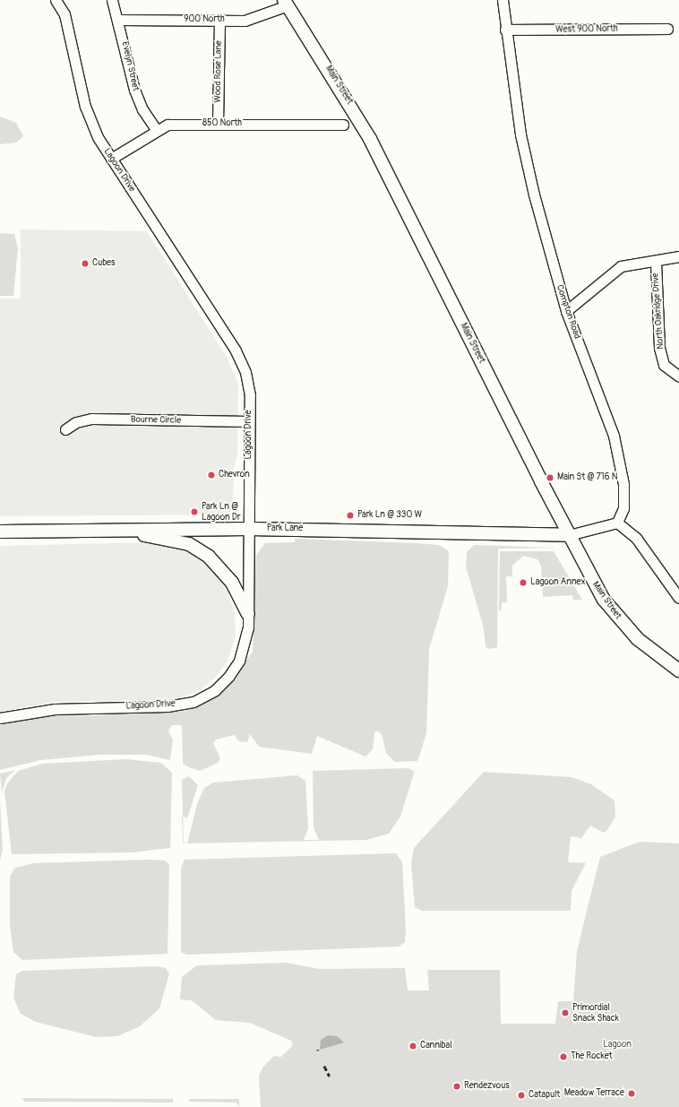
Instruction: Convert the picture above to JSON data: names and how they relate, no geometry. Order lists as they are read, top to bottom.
{
  "streets": {
    "main road": ["Main Street", "Park Lane"],
    "street": [
      "900 North",
      "West 900 North",
      "Evelyn Street",
      "Wood Rose Lane",
      "850 North",
      "Lagoon Drive",
      "North Oakridge Drive",
      "Compton Road",
      "Bourne Circle"
    ]
  },
  "crossings": [
    ["900 North", "Evelyn Street"],
    ["900 North", "Wood Rose Lane"],
    ["900 North", "Main Street"],
    ["West 900 North", "Compton Road"],
    ["Evelyn Street", "850 North"],
    ["Wood Rose Lane", "850 North"],
    ["Main Street", "Park Lane"],
    ["850 North", "Lagoon Drive"],
    ["Lagoon Drive", "Bourne Circle"],
    ["Lagoon Drive", "Park Lane"]
  ],
  "parks": ["Lagoon"],
  "places": [
    "Cubes",
    "Chevron",
    "Main St @ 716 N",
    "Park Ln @ Lagoon Dr",
    "Park Ln @ 330 W",
    "Lagoon Annex",
    "Primordial Snack Shack",
    "Cannibal",
    "The Rocket",
    "Rendezvous",
    "Meadow Terrace",
    "Catapult"
  ]
}
